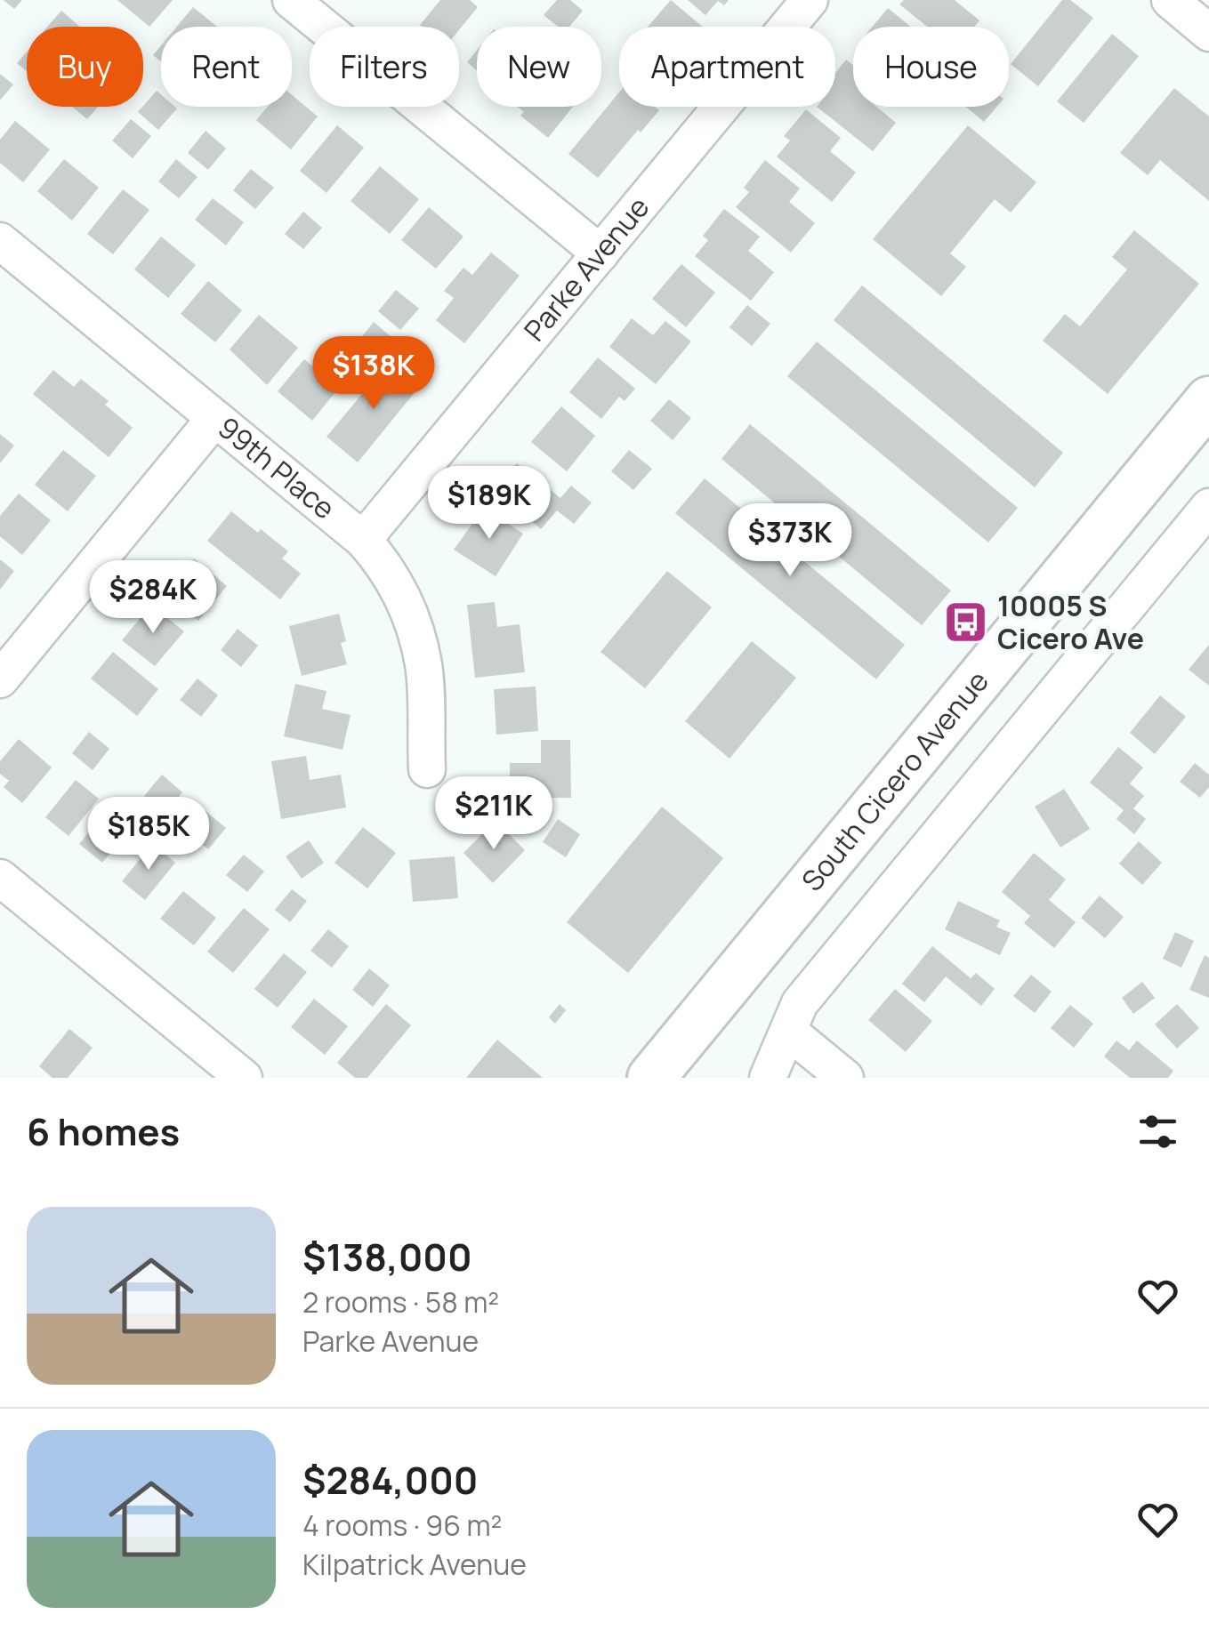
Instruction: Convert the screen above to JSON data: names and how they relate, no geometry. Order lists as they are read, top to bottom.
{
  "streets": {
    "main road": ["South Cicero Avenue"],
    "street": ["Parke Avenue", "99th Place"]
  },
  "crossings": [
    ["Parke Avenue", "99th Place"]
  ],
  "places": {
    "bus stop": ["10005 S Cicero Ave"]
  },
  "page": {
    "chip": [
      "Buy",
      "Rent",
      "Filters",
      "New",
      "Apartment",
      "House"
    ],
    "price": [
      "$138K",
      "$189K",
      "$373K",
      "$284K",
      "$211K",
      "$185K"
    ],
    "heading": "6 homes",
    "list": [
      {
        "name": "$138,000",
        "note": "2 rooms · 58 m² · Parke Avenue"
      },
      {
        "name": "$284,000",
        "note": "4 rooms · 96 m² · Kilpatrick Avenue"
      }
    ]
  }
}
